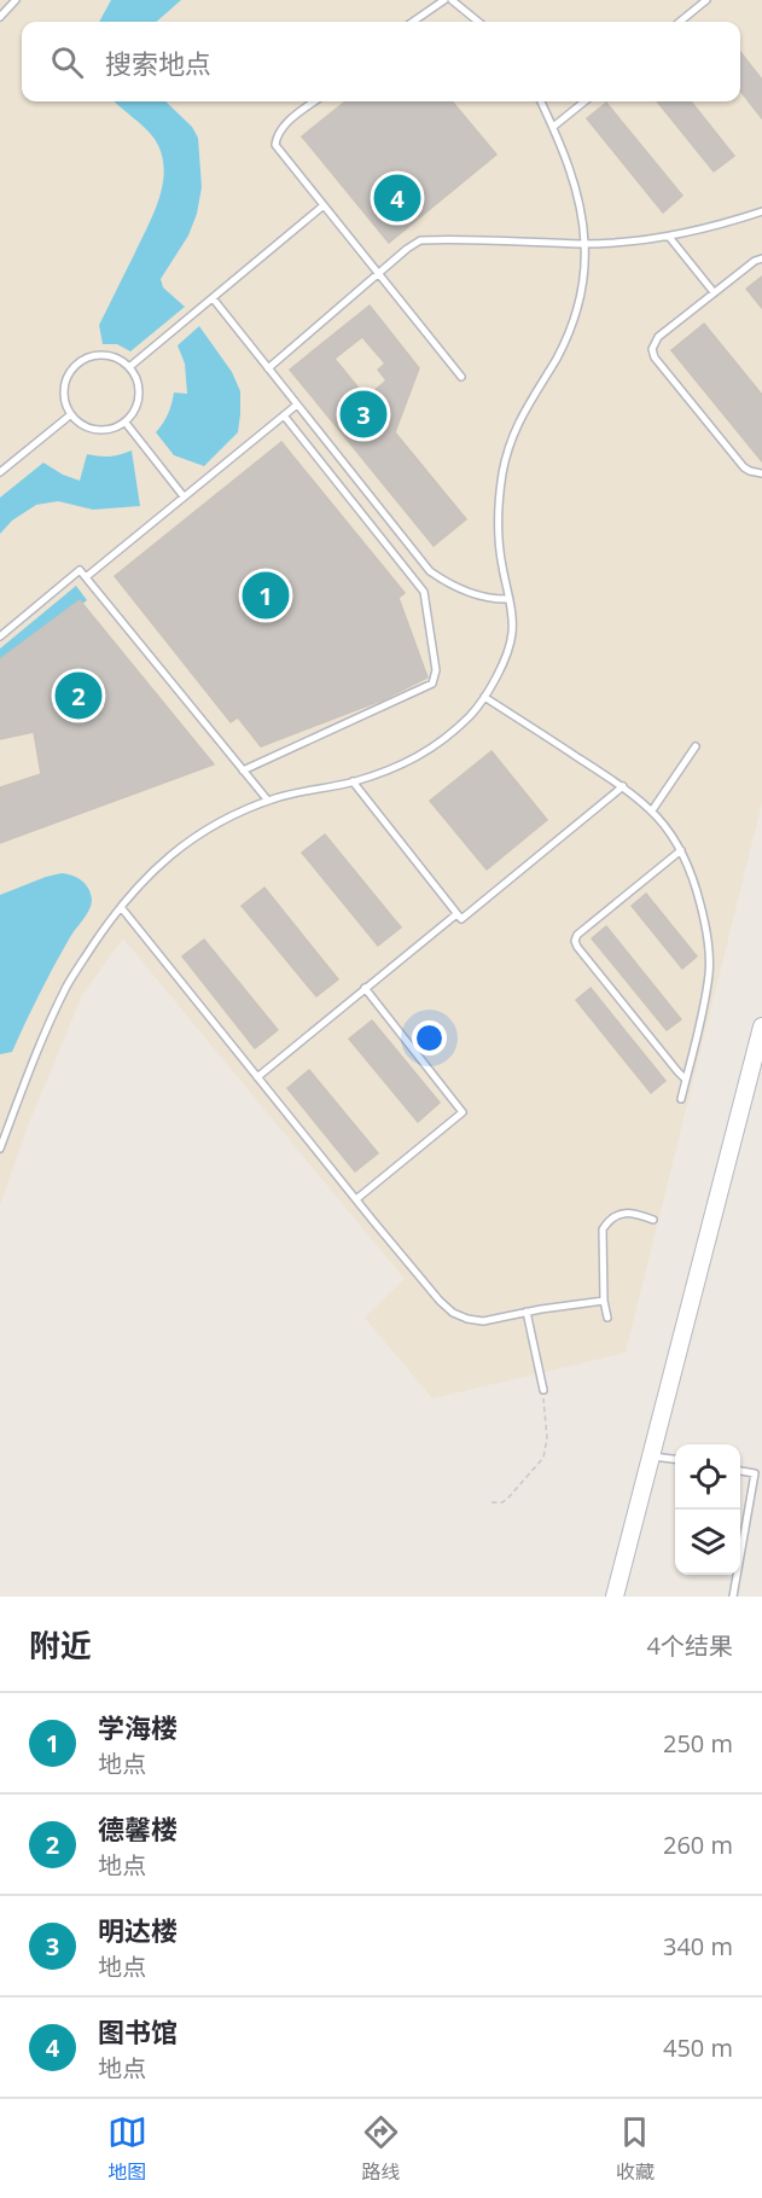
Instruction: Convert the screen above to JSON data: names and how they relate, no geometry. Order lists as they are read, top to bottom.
{
  "page": {
    "search": "搜索地点",
    "pins": [
      "4",
      "3",
      "1",
      "2"
    ],
    "heading": ["附近", "4个结果"],
    "list": [
      {
        "mark": "1",
        "name": "学海楼",
        "note": "地点",
        "value": "250 m"
      },
      {
        "mark": "2",
        "name": "德馨楼",
        "note": "地点",
        "value": "260 m"
      },
      {
        "mark": "3",
        "name": "明达楼",
        "note": "地点",
        "value": "340 m"
      },
      {
        "mark": "4",
        "name": "图书馆",
        "note": "地点",
        "value": "450 m"
      }
    ],
    "nav": ["地图", "路线", "收藏"]
  }
}
